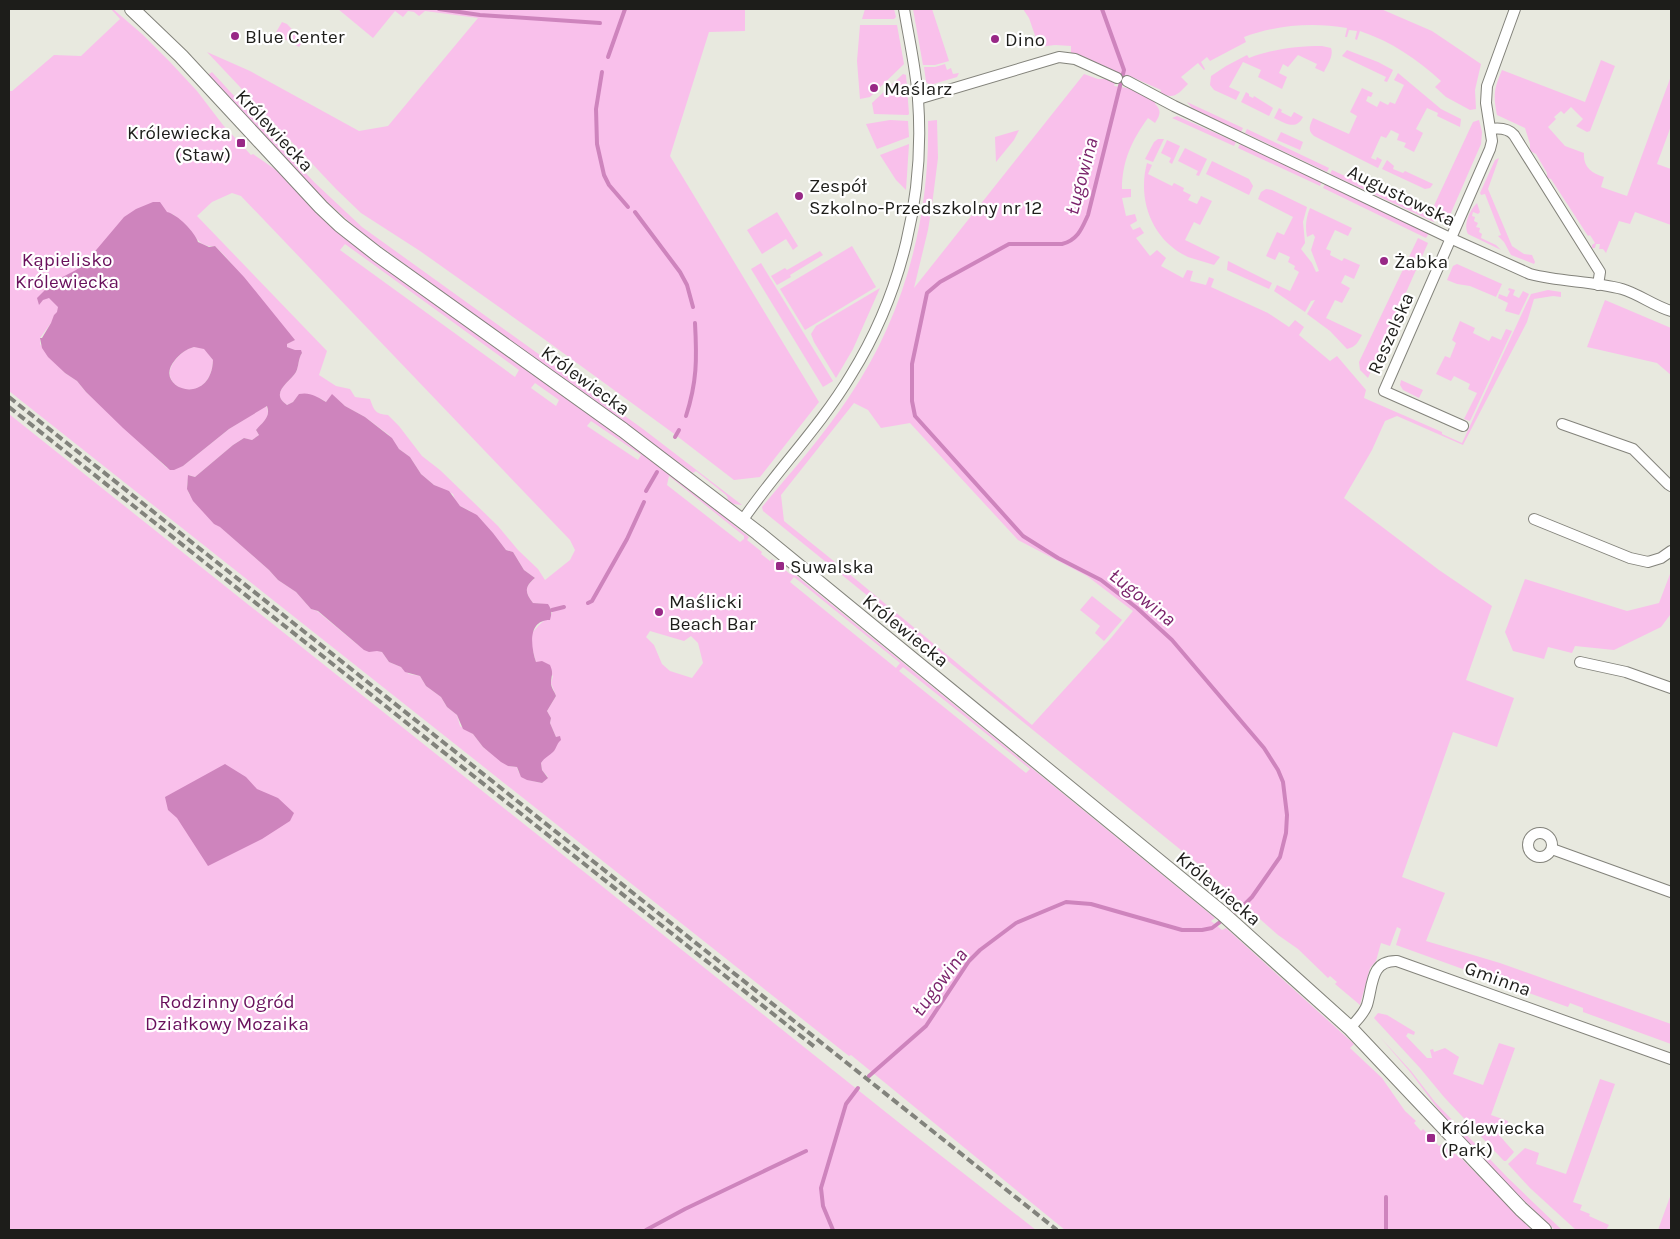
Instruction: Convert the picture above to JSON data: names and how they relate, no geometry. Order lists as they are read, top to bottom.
{
  "streets": {
    "street": [
      "Królewiecka",
      "Augustowska",
      "Reszelska",
      "Gminna"
    ]
  },
  "crossings": [
    ["Królewiecka", "Gminna"],
    ["Augustowska", "Reszelska"]
  ],
  "water": ["Ługowina"],
  "parks": ["Kąpielisko Królewiecka", "Rodzinny Ogród Działkowy Mozaika"],
  "places": {
    "other": [
      "Blue Center",
      "Dino",
      "Maślarz",
      "Zespół Szkolno-Przedszkolny nr 12",
      "Żabka",
      "Maślicki Beach Bar"
    ],
    "transit": ["Królewiecka (Staw)", "Suwalska", "Królewiecka (Park)"]
  }
}
